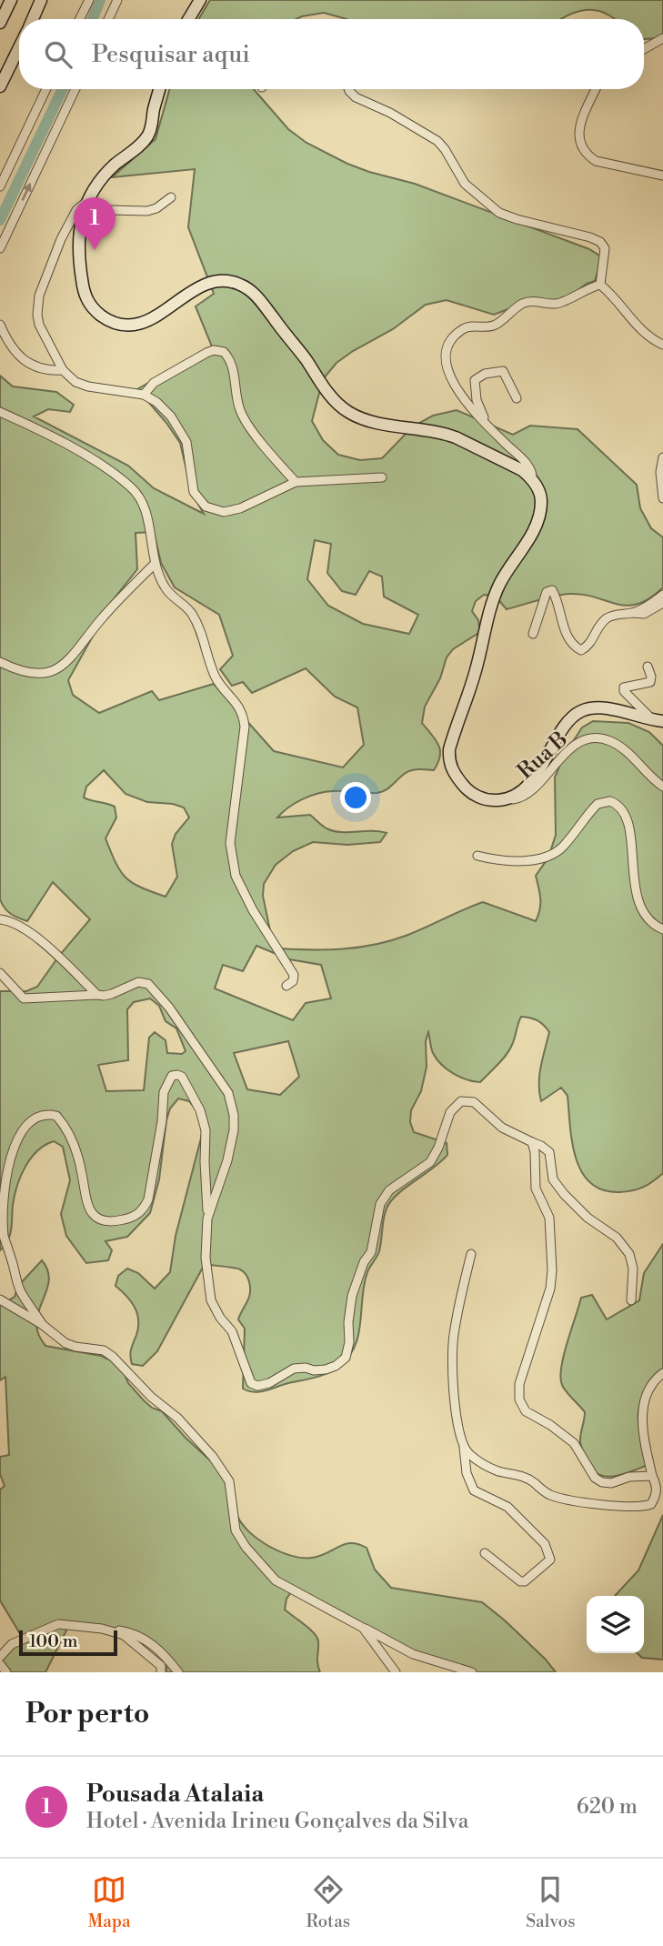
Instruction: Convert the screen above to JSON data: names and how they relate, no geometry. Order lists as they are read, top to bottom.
{
  "streets": {
    "street": ["Rua B"]
  },
  "scale_bar": "100 m",
  "page": {
    "search": "Pesquisar aqui",
    "pins": "1",
    "scale": "100 m",
    "heading": "Por perto",
    "list": [
      {
        "mark": "1",
        "name": "Pousada Atalaia",
        "note": "Hotel · Avenida Irineu Gonçalves da Silva",
        "value": "620 m"
      }
    ],
    "nav": ["Mapa", "Rotas", "Salvos"]
  }
}
